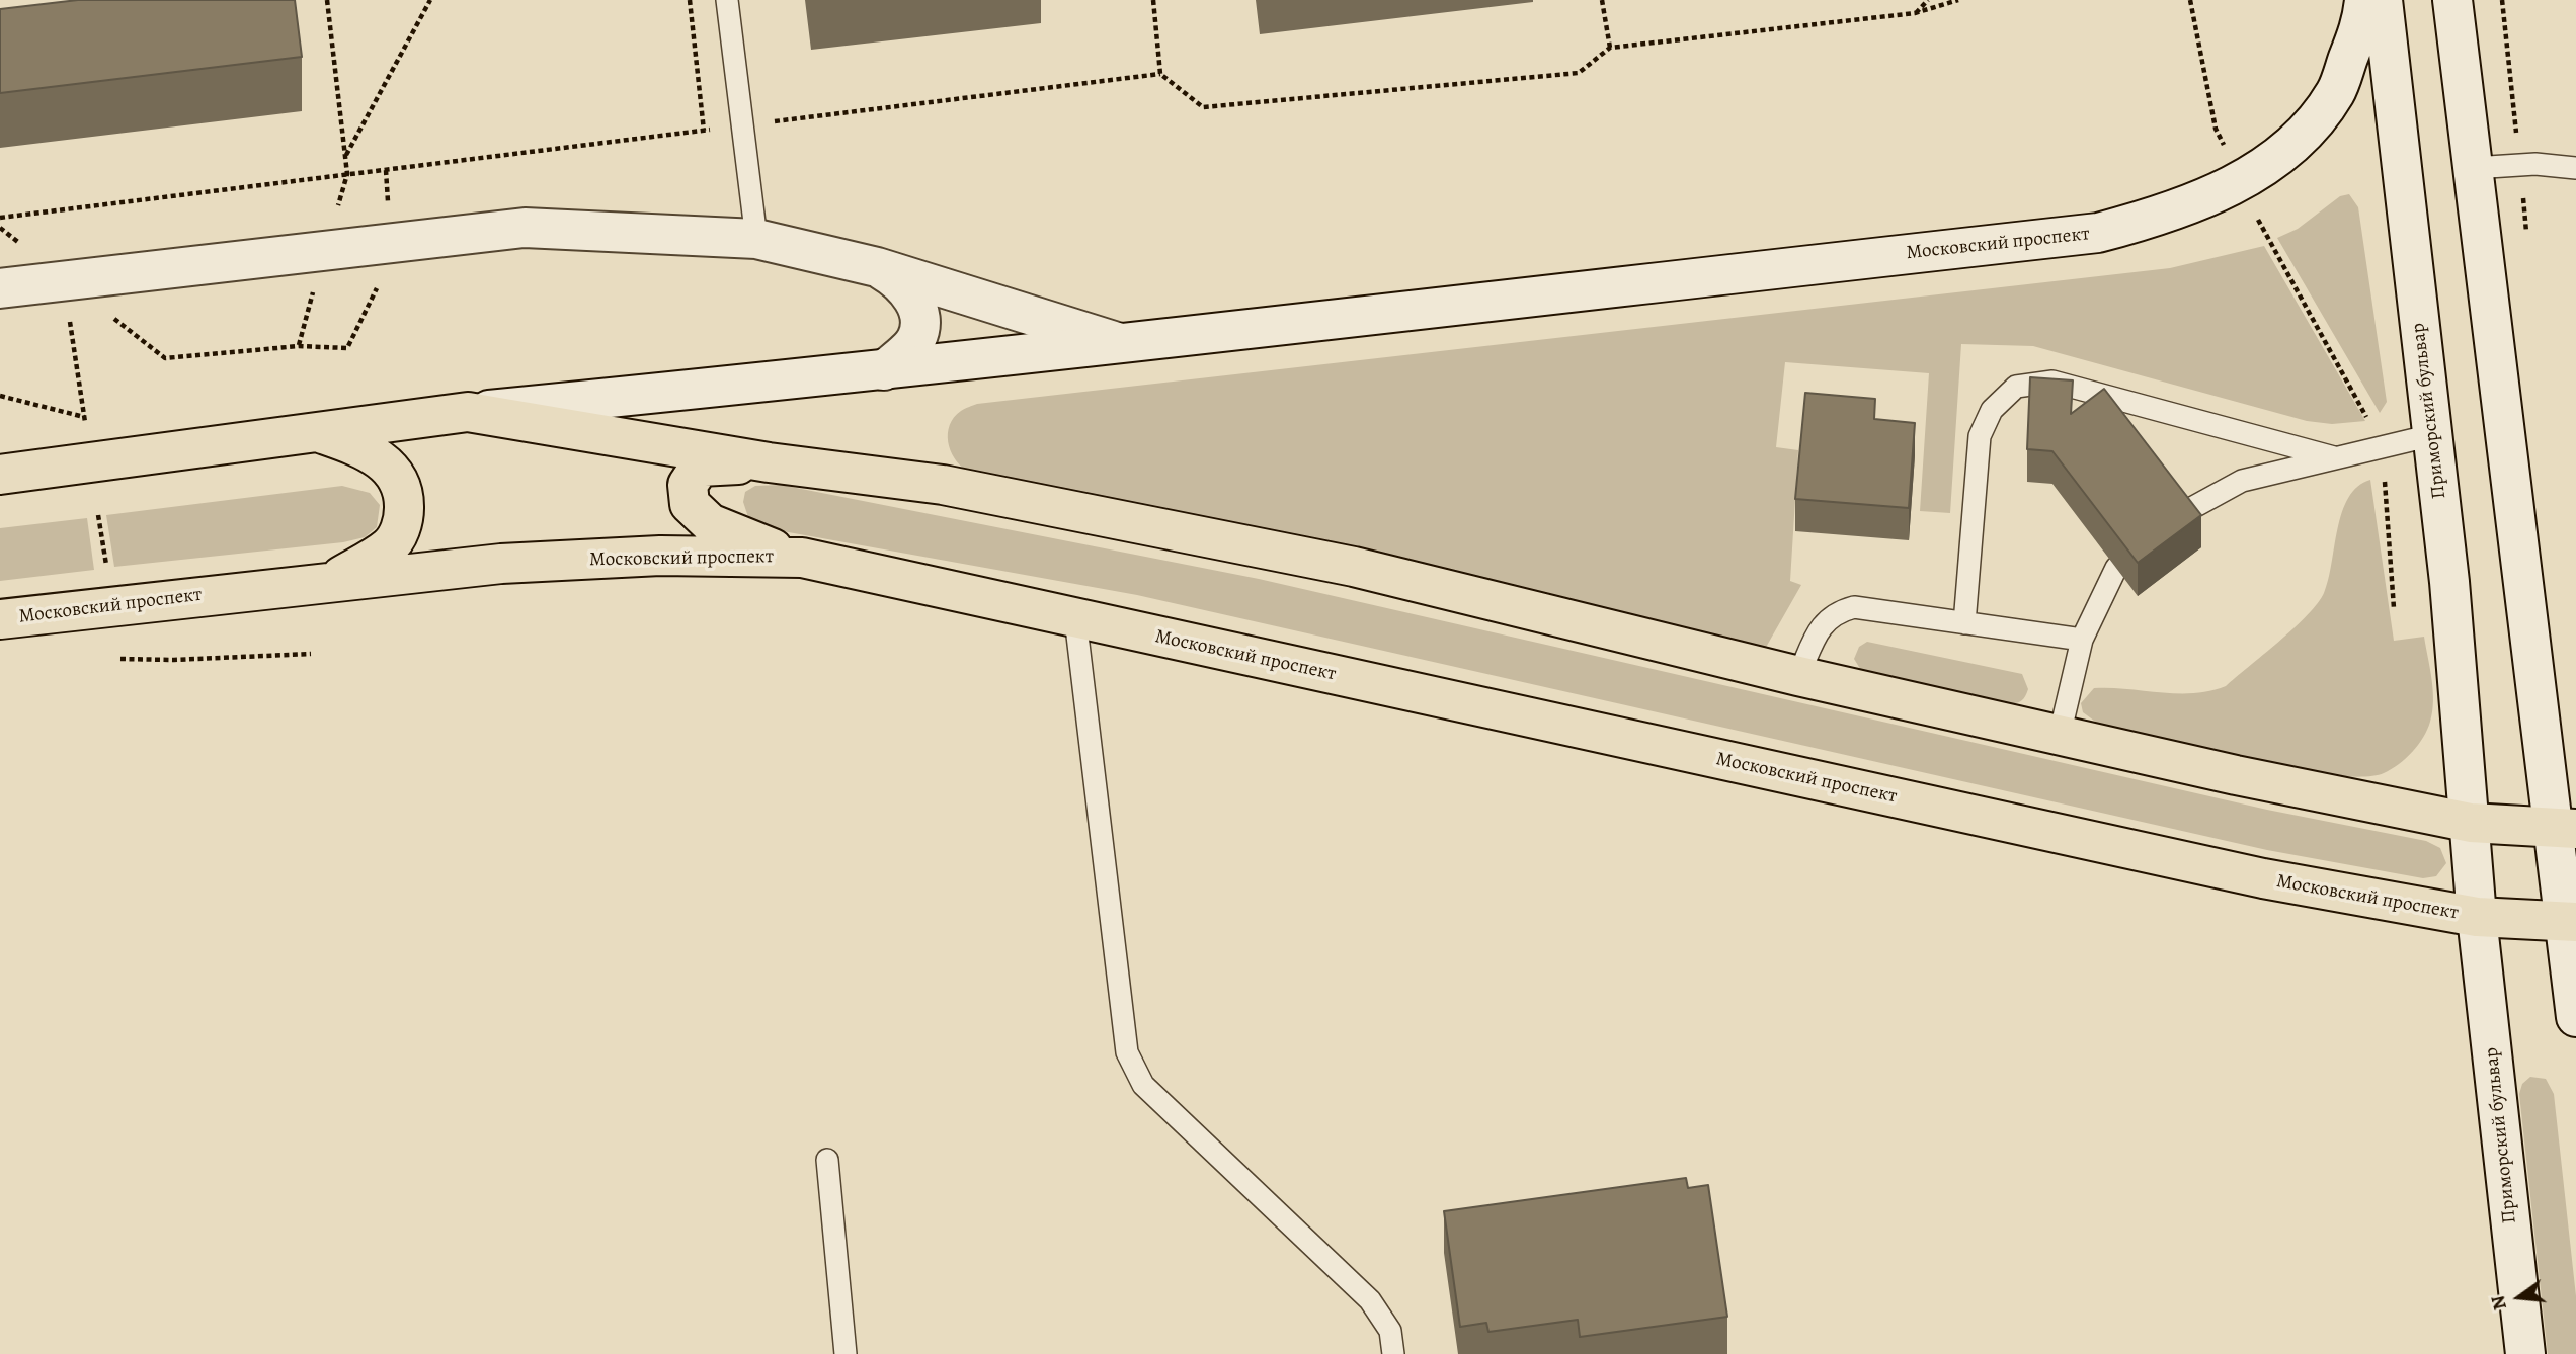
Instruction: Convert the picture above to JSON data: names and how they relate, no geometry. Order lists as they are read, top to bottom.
{
  "streets": {
    "main road": ["Московский проспект", "Приморский бульвар"]
  },
  "crossings": [
    ["Московский проспект", "Приморский бульвар"]
  ],
  "north": "left"
}
